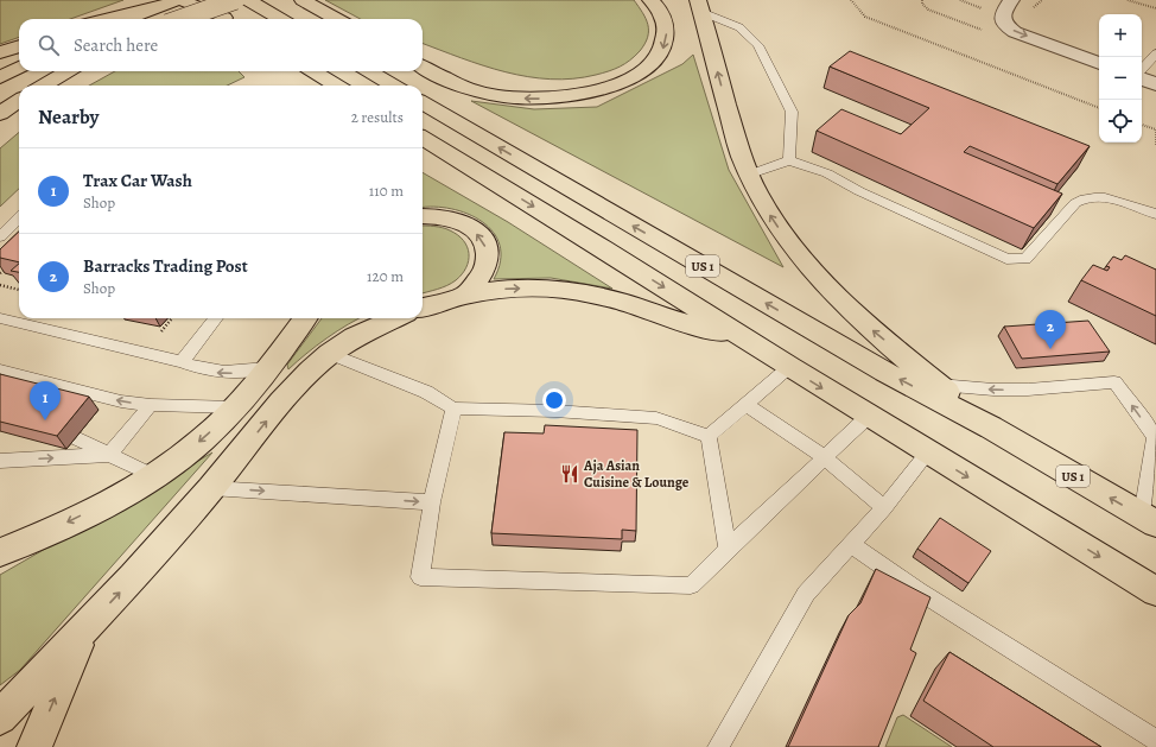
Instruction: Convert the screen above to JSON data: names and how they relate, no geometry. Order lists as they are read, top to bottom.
{
  "streets": {
    "highway": ["US 1"]
  },
  "places": {
    "restaurant": ["Aja Asian Cuisine & Lounge"]
  },
  "page": {
    "map_buttons": ["+", "−"],
    "search": "Search here",
    "heading": ["Nearby", "2 results"],
    "list": [
      {
        "mark": "1",
        "name": "Trax Car Wash",
        "note": "Shop",
        "value": "110 m"
      },
      {
        "mark": "2",
        "name": "Barracks Trading Post",
        "note": "Shop",
        "value": "120 m"
      }
    ],
    "pins": ["2", "1"]
  }
}
